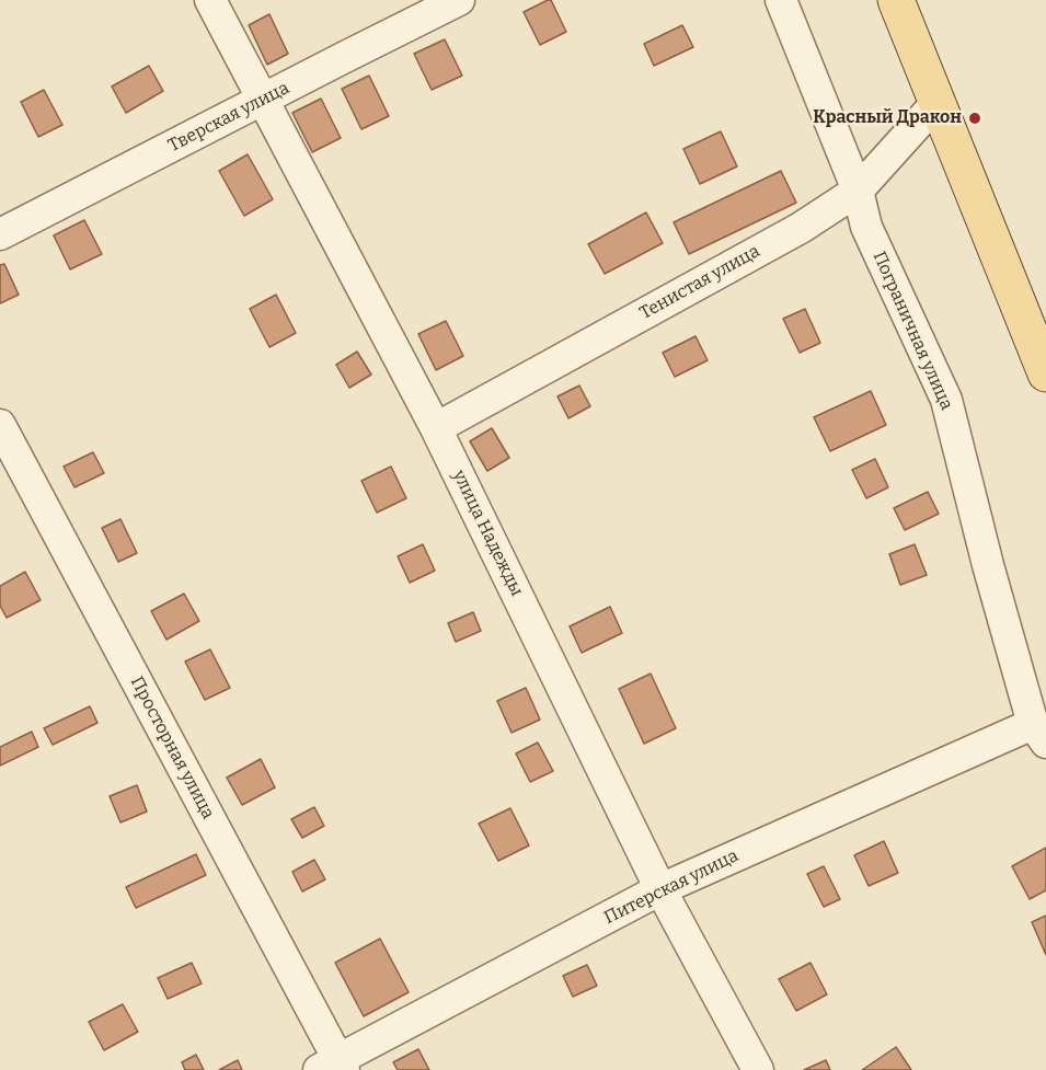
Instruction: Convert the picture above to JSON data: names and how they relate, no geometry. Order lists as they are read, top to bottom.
{
  "streets": {
    "street": [
      "Тверская улица",
      "Тенистая улица",
      "Пограничная улица",
      "улица Надежды",
      "Просторная улица",
      "Питерская улица"
    ]
  },
  "crossings": [
    ["Тверская улица", "улица Надежды"],
    ["Тенистая улица", "Пограничная улица"],
    ["Тенистая улица", "улица Надежды"],
    ["Пограничная улица", "Питерская улица"],
    ["улица Надежды", "Питерская улица"],
    ["Просторная улица", "Питерская улица"]
  ],
  "places": ["Красный Дракон"]
}
